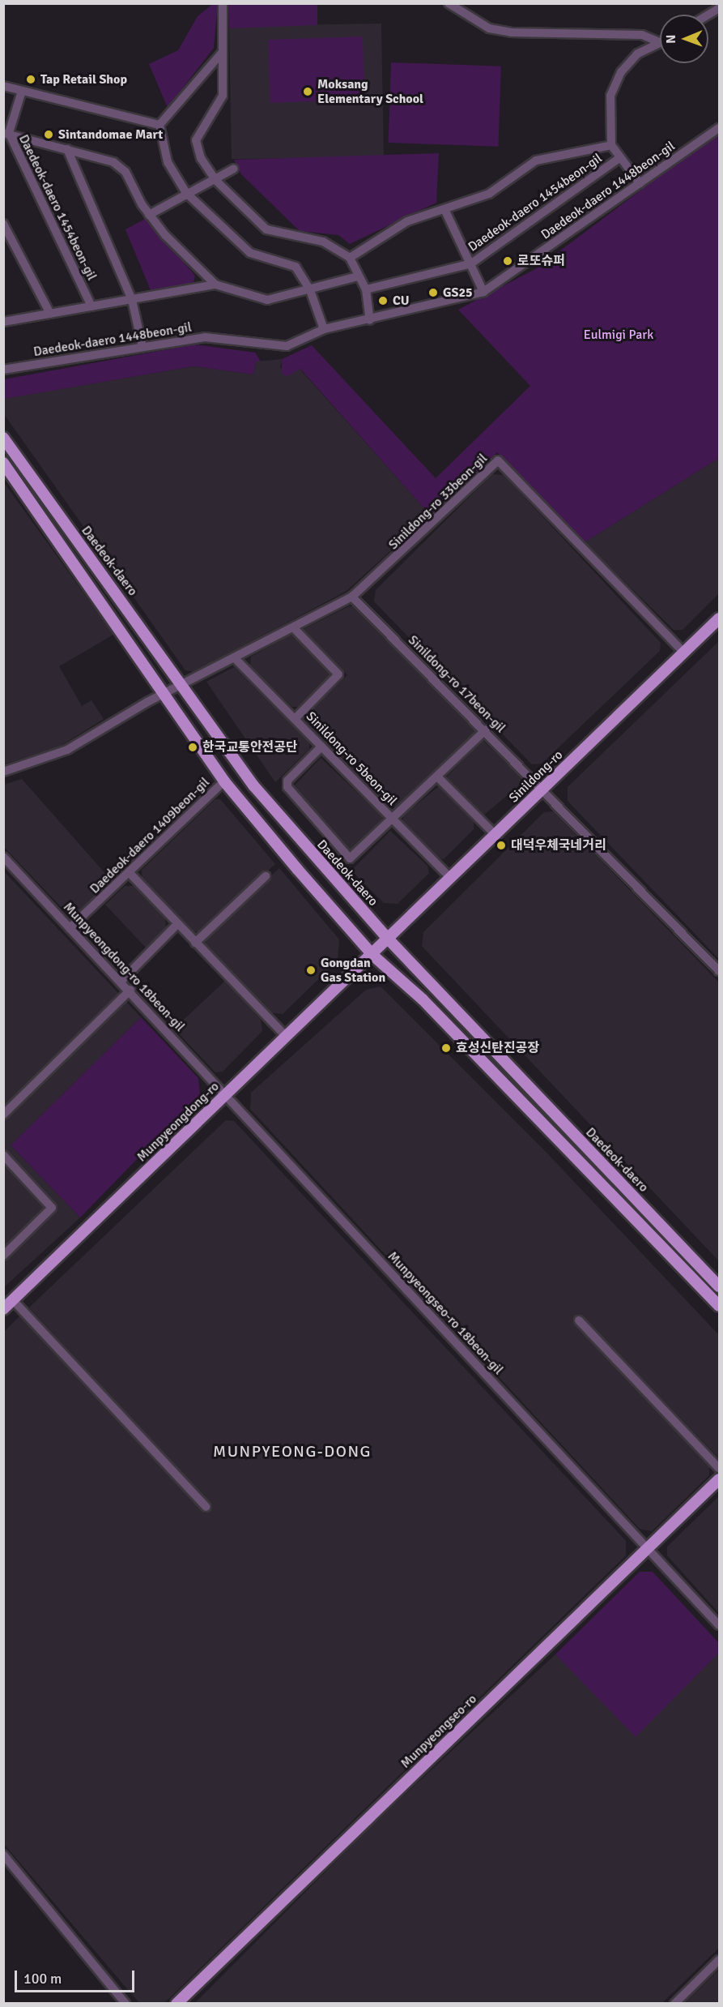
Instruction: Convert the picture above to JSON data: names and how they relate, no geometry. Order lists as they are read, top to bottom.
{
  "streets": {
    "main road": [
      "Daedeok-daero",
      "Sinildong-ro",
      "Munpyeongdong-ro",
      "Munpyeongseo-ro"
    ],
    "street": [
      "Daedeok-daero 1448beon-gil",
      "Daedeok-daero 1454beon-gil",
      "Sinildong-ro 33beon-gil",
      "Sinildong-ro 17beon-gil",
      "Sinildong-ro 5beon-gil",
      "Daedeok-daero 1409beon-gil",
      "Munpyeongdong-ro 18beon-gil",
      "Munpyeongseo-ro 18beon-gil"
    ]
  },
  "crossings": [
    ["Sinildong-ro 33beon-gil", "Daedeok-daero"],
    ["Sinildong-ro 33beon-gil", "Sinildong-ro 17beon-gil"],
    ["Sinildong-ro 33beon-gil", "Sinildong-ro 5beon-gil"],
    ["Sinildong-ro 33beon-gil", "Sinildong-ro"],
    ["Daedeok-daero", "Sinildong-ro"],
    ["Sinildong-ro 17beon-gil", "Sinildong-ro"],
    ["Sinildong-ro 5beon-gil", "Sinildong-ro"],
    ["Sinildong-ro", "Munpyeongdong-ro"],
    ["Daedeok-daero 1409beon-gil", "Munpyeongdong-ro 18beon-gil"],
    ["Munpyeongdong-ro 18beon-gil", "Munpyeongdong-ro"],
    ["Munpyeongdong-ro 18beon-gil", "Munpyeongseo-ro 18beon-gil"],
    ["Munpyeongdong-ro", "Munpyeongseo-ro 18beon-gil"],
    ["Munpyeongseo-ro 18beon-gil", "Munpyeongseo-ro"]
  ],
  "districts": ["MUNPYEONG-DONG"],
  "parks": ["Eulmigi Park"],
  "places": [
    "Tap Retail Shop",
    "Moksang Elementary School",
    "Sintandomae Mart",
    "로또슈퍼",
    "GS25",
    "CU",
    "한국교통안전공단",
    "대덕우체국네거리",
    "Gongdan Gas Station",
    "효성신탄진공장"
  ],
  "scale_bar": "100 m",
  "north": "left"
}
